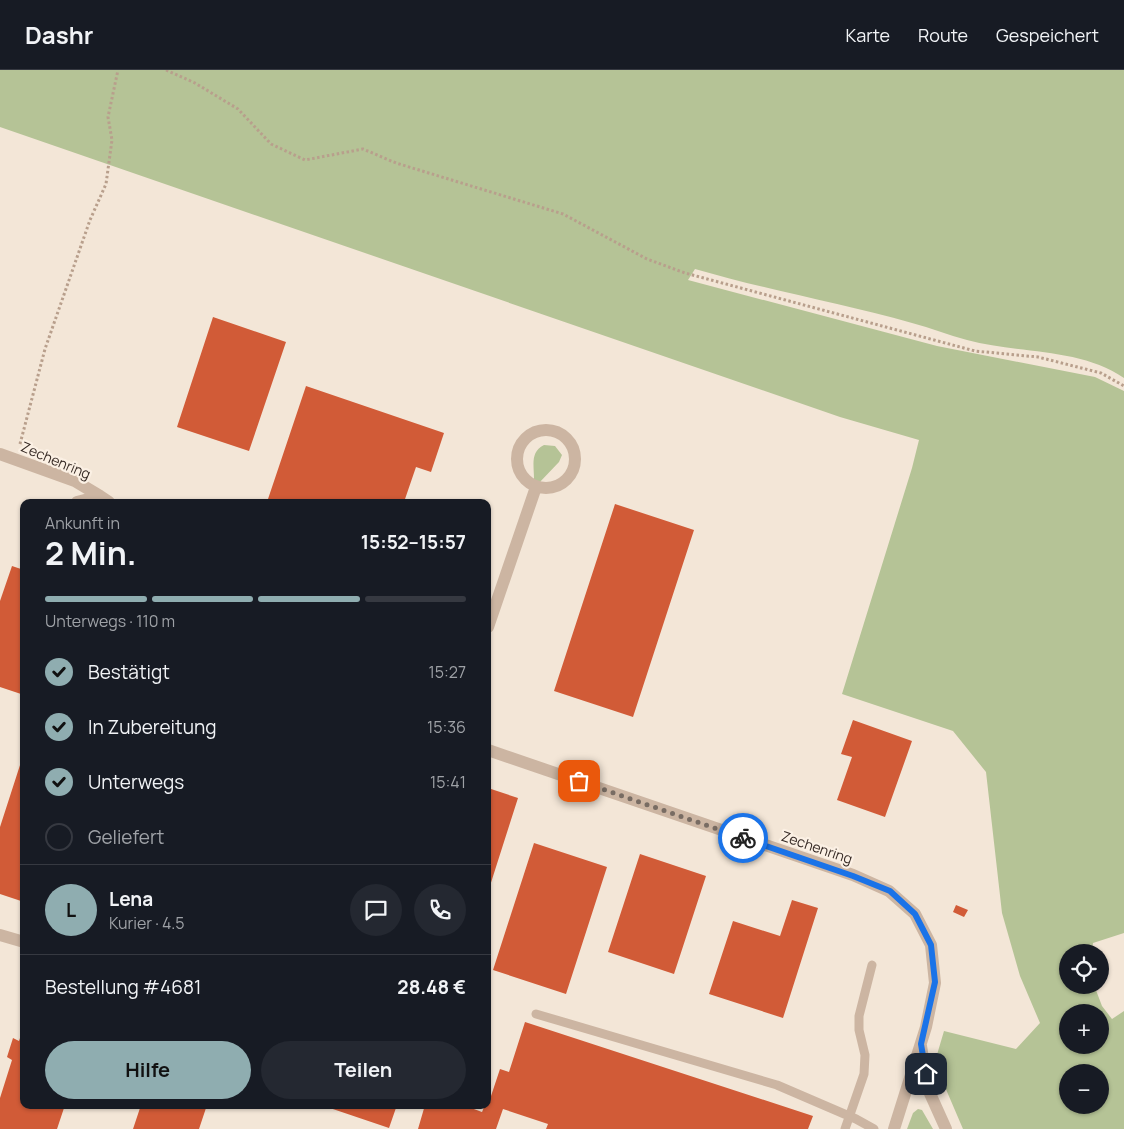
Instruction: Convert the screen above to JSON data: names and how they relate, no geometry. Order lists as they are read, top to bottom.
{
  "streets": {
    "street": ["Zechenring"]
  },
  "page": {
    "header": "Dashr",
    "nav": ["Karte", "Route", "Gespeichert"],
    "heading": ["2 Min.", "Ankunft in", "15:52–15:57"],
    "panel": [
      "Lena",
      "Kurier · 4.5",
      "Bestellung #4681",
      "28.48 €"
    ],
    "bar": "Unterwegs · 110 m",
    "list": [
      ["Bestätigt", "15:27"],
      ["In Zubereitung", "15:36"],
      ["Unterwegs", "15:41"],
      "Geliefert"
    ],
    "round": "L",
    "map_buttons": ["+", "−"],
    "buttons": ["Hilfe", "Teilen"]
  }
}
